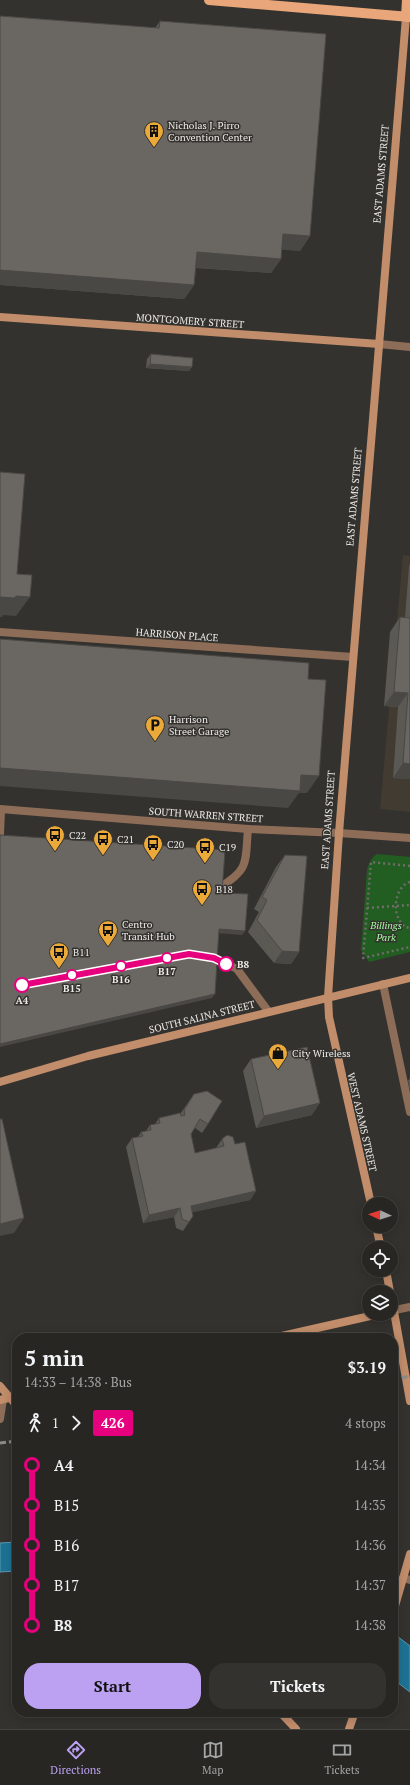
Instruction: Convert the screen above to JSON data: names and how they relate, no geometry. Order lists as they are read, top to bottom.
{
  "streets": {
    "main road": [
      "EAST ADAMS STREET",
      "MONTGOMERY STREET",
      "SOUTH SALINA STREET",
      "WEST ADAMS STREET"
    ],
    "street": ["HARRISON PLACE", "SOUTH WARREN STREET"]
  },
  "crossings": [
    ["EAST ADAMS STREET", "MONTGOMERY STREET"],
    ["EAST ADAMS STREET", "HARRISON PLACE"],
    ["EAST ADAMS STREET", "SOUTH WARREN STREET"],
    ["EAST ADAMS STREET", "SOUTH SALINA STREET"],
    ["EAST ADAMS STREET", "WEST ADAMS STREET"],
    ["SOUTH SALINA STREET", "WEST ADAMS STREET"]
  ],
  "parks": ["Billings Park"],
  "places": {
    "building": ["Nicholas J. Pirro Convention Center"],
    "parking": ["Harrison Street Garage"],
    "bus stop": [
      "C22",
      "C21",
      "C20",
      "C19",
      "B18",
      "Centro Transit Hub",
      "B11"
    ],
    "other": [
      "B17",
      "B8",
      "B16",
      "B15",
      "A4"
    ],
    "shop": ["City Wireless"]
  },
  "lines": ["bus line 426"],
  "north": "left",
  "page": {
    "heading": ["5 min", "14:33 – 14:38 · Bus", "$3.19"],
    "legs": ["1", "426", "4 stops"],
    "list": [
      {
        "name": "A4",
        "value": "14:34"
      },
      {
        "name": "B15",
        "value": "14:35"
      },
      {
        "name": "B16",
        "value": "14:36"
      },
      {
        "name": "B17",
        "value": "14:37"
      },
      {
        "name": "B8",
        "value": "14:38"
      }
    ],
    "buttons": ["Start", "Tickets"],
    "tabs": ["Directions", "Map", "Tickets"]
  }
}
